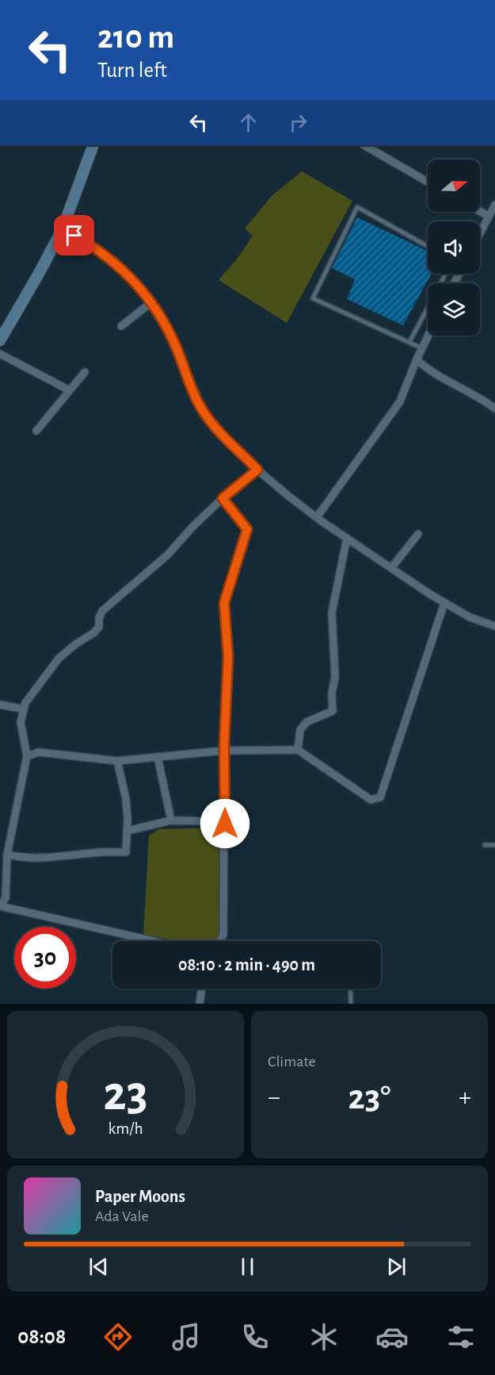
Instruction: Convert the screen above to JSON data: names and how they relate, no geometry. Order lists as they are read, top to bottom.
{
  "north": "right",
  "page": {
    "turn": ["210 m", "Turn left"],
    "limit": "30",
    "trip": "08:10 · 2 min · 490 m",
    "tile": "Climate",
    "heat": ["−", "23°", "+"],
    "song": ["Paper Moons", "Ada Vale"],
    "tabs": "08:08",
    "gauge": ["23", "km/h"]
  }
}
